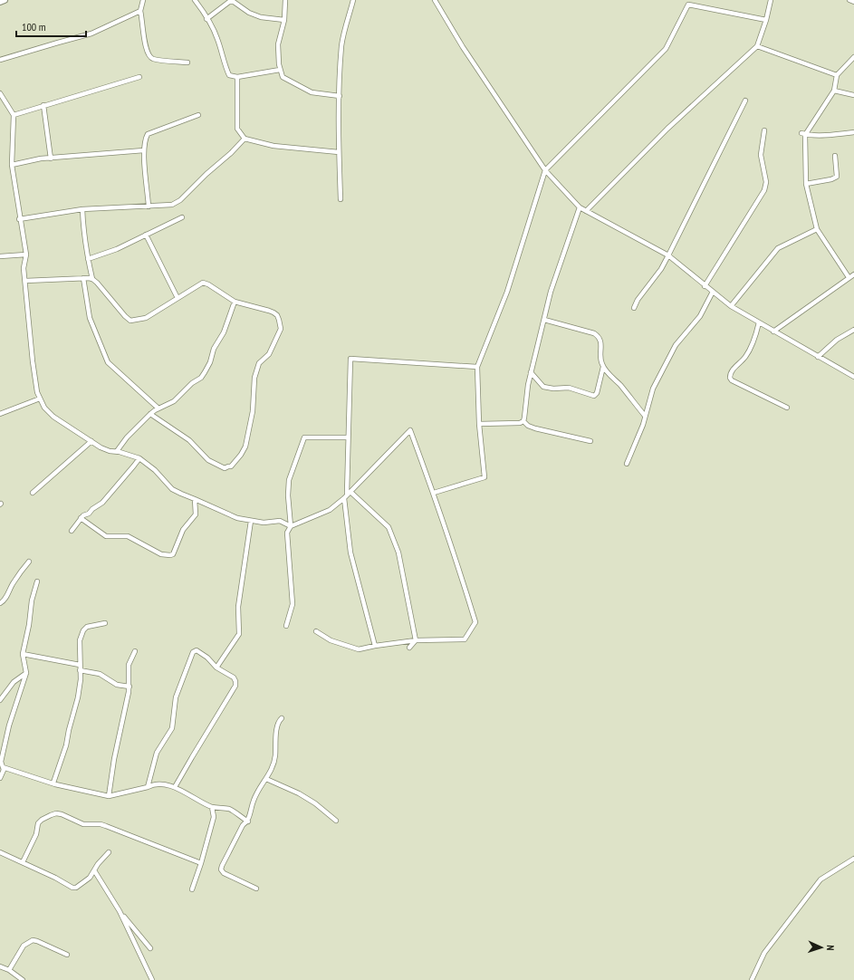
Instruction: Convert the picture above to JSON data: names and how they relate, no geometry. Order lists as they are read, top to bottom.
{
  "scale_bar": "100 m",
  "north": "right"
}
